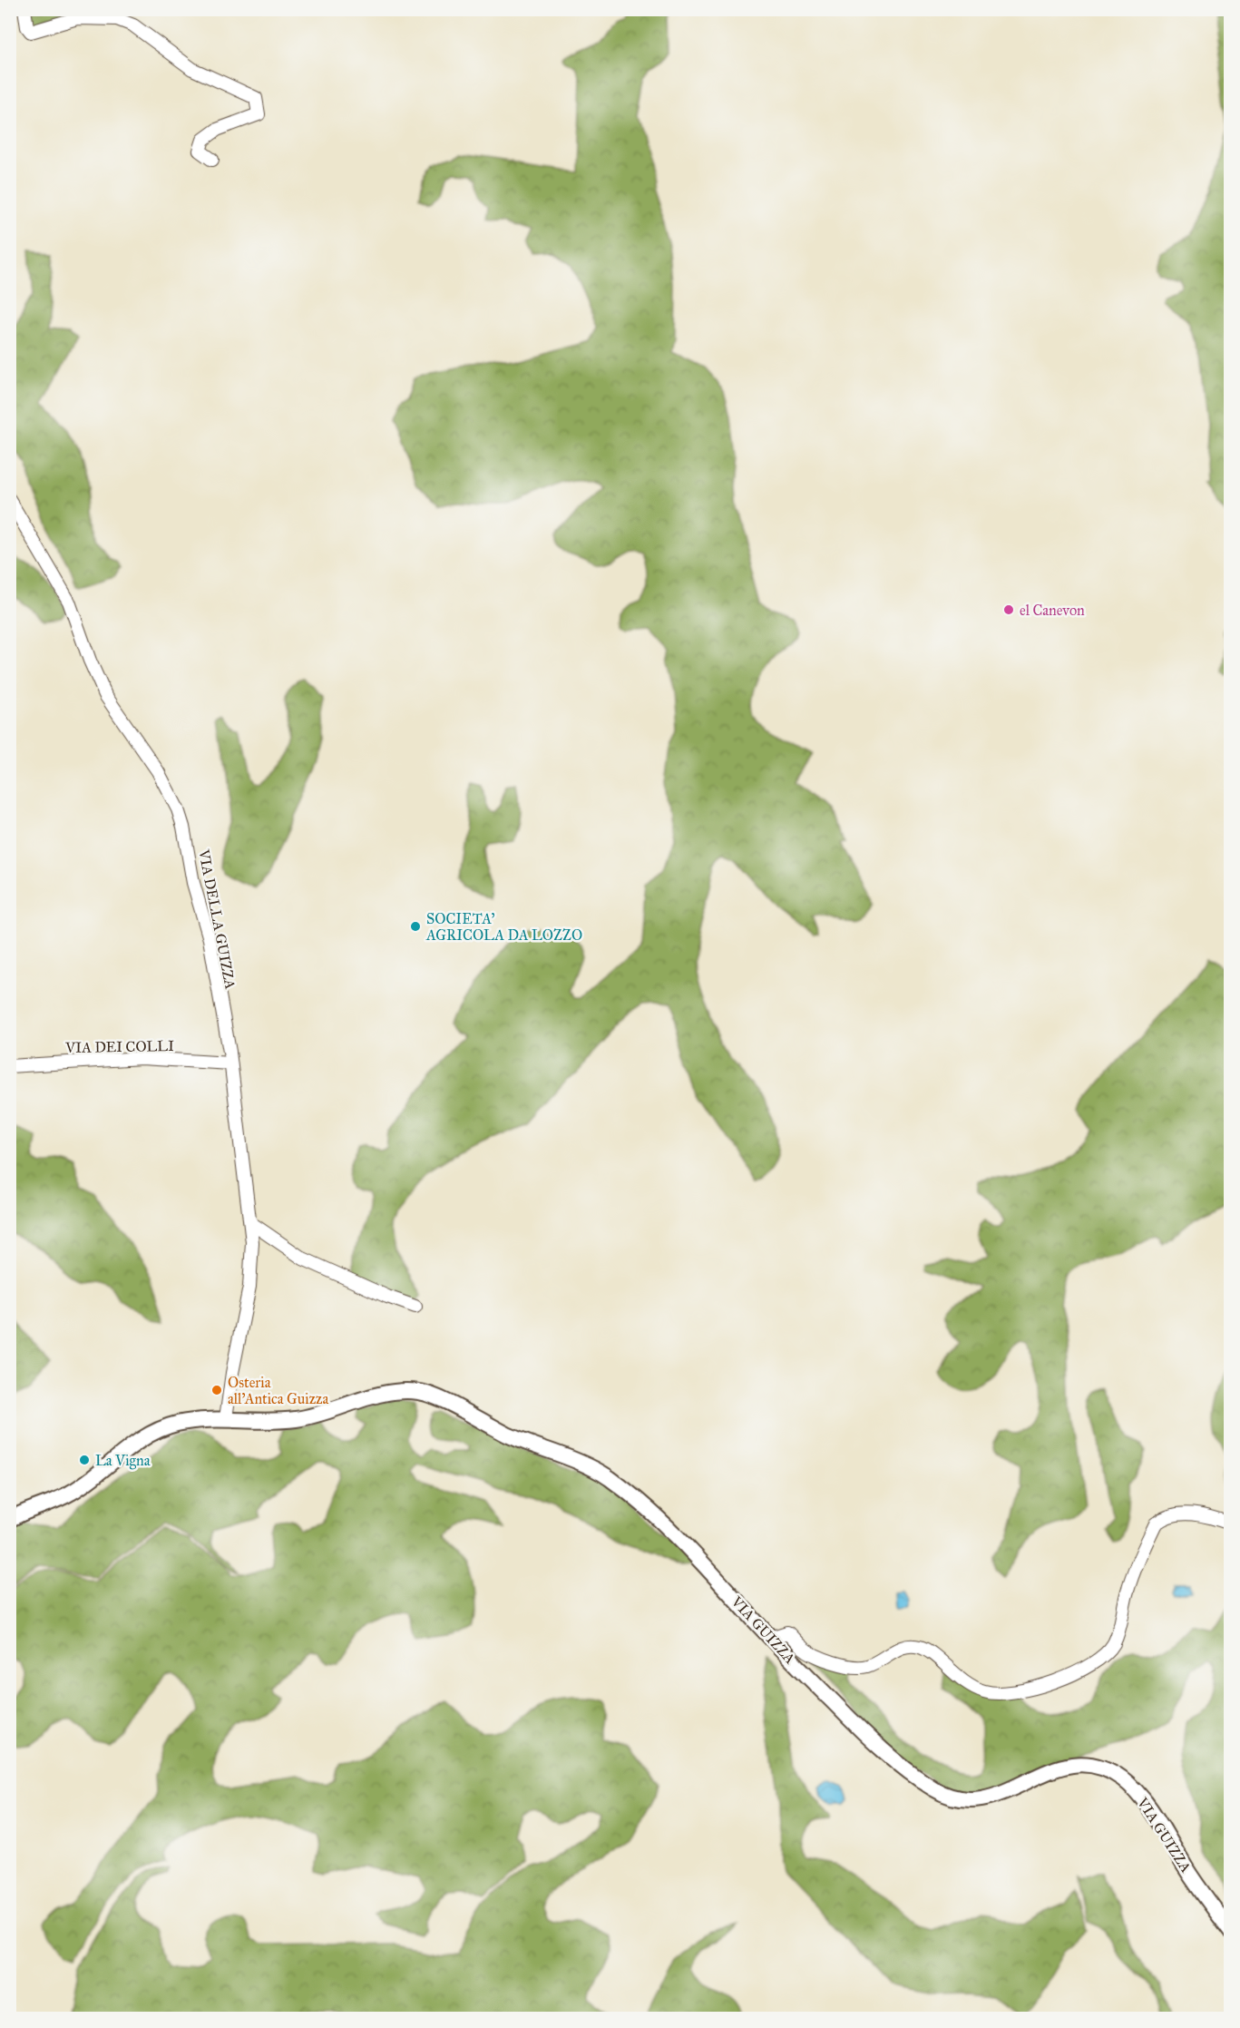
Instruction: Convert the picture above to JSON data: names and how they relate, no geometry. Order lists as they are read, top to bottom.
{
  "streets": {
    "main road": ["VIA GUIZZA"],
    "street": ["VIA DELLA GUIZZA", "VIA DEI COLLI"]
  },
  "crossings": [
    ["VIA DELLA GUIZZA", "VIA DEI COLLI"],
    ["VIA DELLA GUIZZA", "VIA GUIZZA"]
  ],
  "places": [
    "el Canevon",
    "SOCIETA' AGRICOLA DA LOZZO",
    "Osteria all'Antica Guizza",
    "La Vigna"
  ]
}
